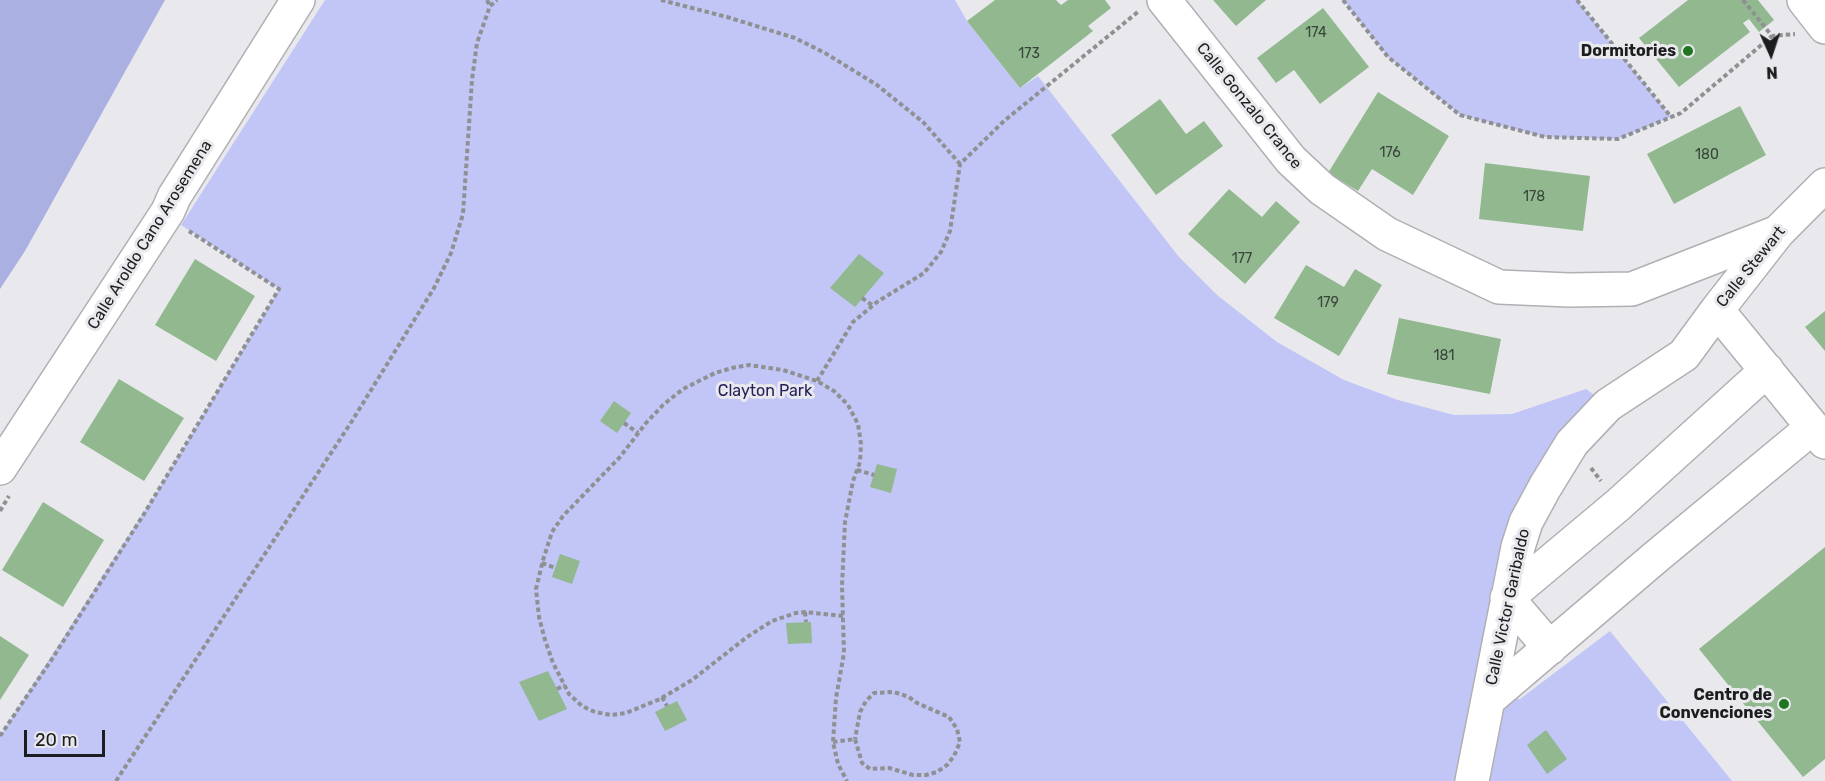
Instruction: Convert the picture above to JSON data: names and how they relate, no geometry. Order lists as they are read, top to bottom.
{
  "streets": {
    "street": [
      "Calle Gonzalo Crance",
      "Calle Aroldo Cano Arosemena",
      "Calle Stewart",
      "Calle Victor Garibaldo"
    ]
  },
  "crossings": [
    ["Calle Gonzalo Crance", "Calle Stewart"],
    ["Calle Stewart", "Calle Victor Garibaldo"]
  ],
  "parks": ["Clayton Park"],
  "places": ["Dormitories", "Centro de Convenciones"],
  "house_numbers": [
    "174",
    "173",
    "176",
    "180",
    "178",
    "177",
    "179",
    "181"
  ],
  "scale_bar": "20 m",
  "north": "bottom"
}
